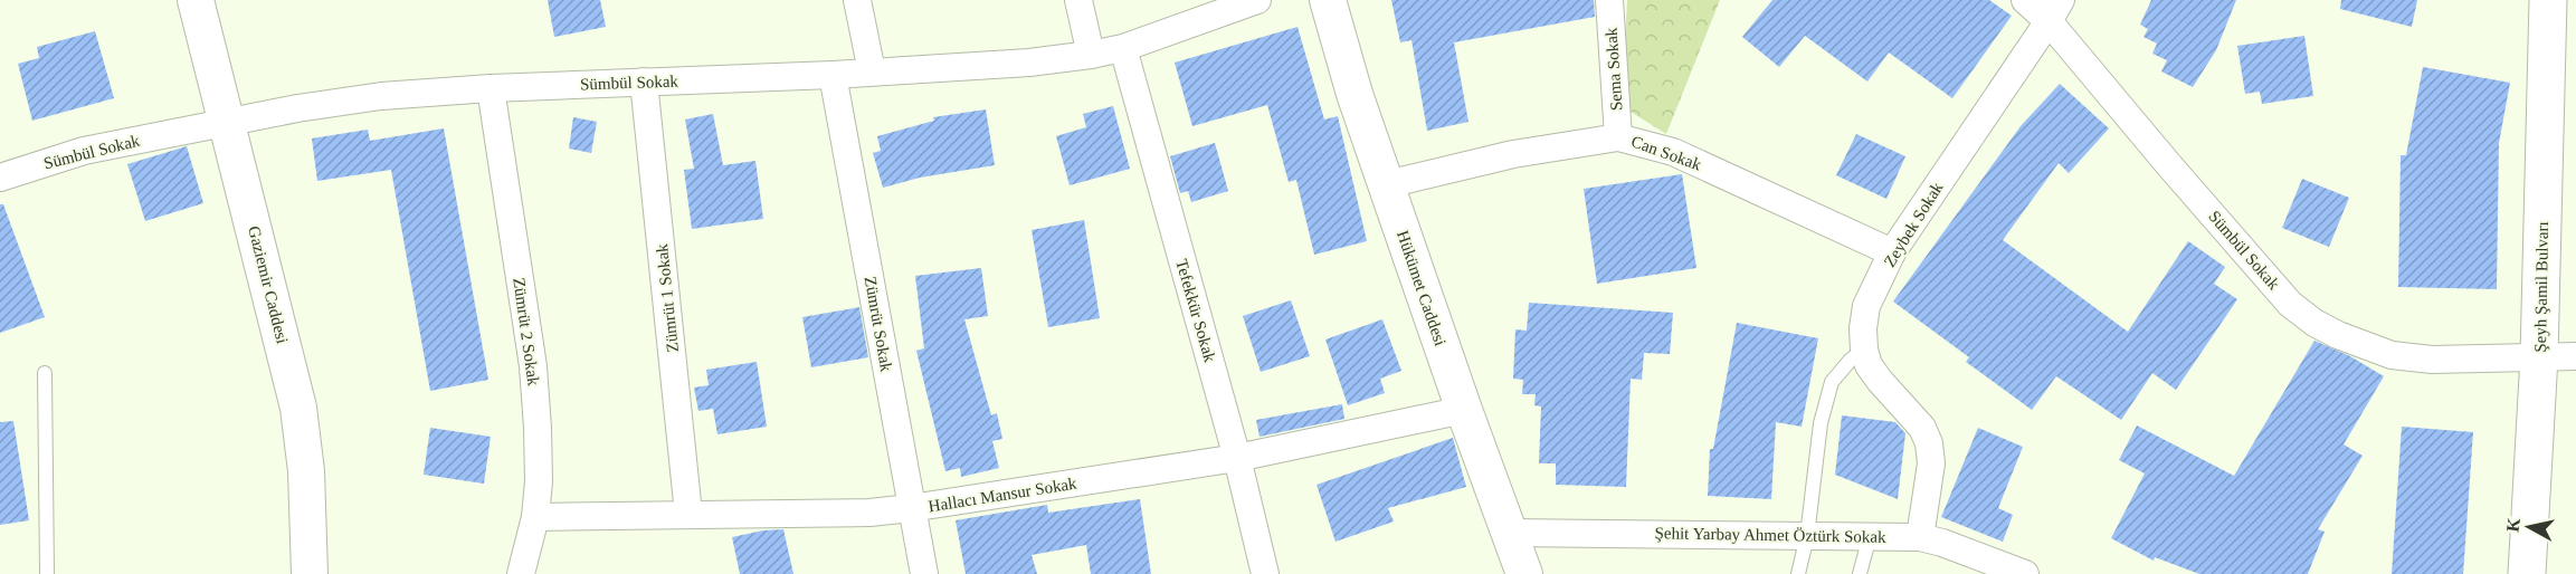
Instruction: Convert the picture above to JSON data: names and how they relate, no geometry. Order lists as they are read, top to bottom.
{
  "streets": {
    "main road": ["Şeyh Şamil Bulvarı"],
    "street": [
      "Sema Sokak",
      "Sümbül Sokak",
      "Can Sokak",
      "Zeybek Sokak",
      "Gaziemir Caddesi",
      "Hükümet Caddesi",
      "Zümrüt 1 Sokak",
      "Tefekkür Sokak",
      "Zümrüt Sokak",
      "Zümrüt 2 Sokak",
      "Hallacı Mansur Sokak",
      "Şehit Yarbay Ahmet Öztürk Sokak"
    ]
  },
  "crossings": [
    ["Sema Sokak", "Can Sokak"],
    ["Sümbül Sokak", "Zeybek Sokak"],
    ["Sümbül Sokak", "Gaziemir Caddesi"],
    ["Sümbül Sokak", "Şeyh Şamil Bulvarı"],
    ["Sümbül Sokak", "Zümrüt 1 Sokak"],
    ["Sümbül Sokak", "Tefekkür Sokak"],
    ["Sümbül Sokak", "Zümrüt Sokak"],
    ["Sümbül Sokak", "Zümrüt 2 Sokak"],
    ["Can Sokak", "Zeybek Sokak"],
    ["Can Sokak", "Hükümet Caddesi"],
    ["Zeybek Sokak", "Şehit Yarbay Ahmet Öztürk Sokak"],
    ["Hükümet Caddesi", "Hallacı Mansur Sokak"],
    ["Hükümet Caddesi", "Şehit Yarbay Ahmet Öztürk Sokak"],
    ["Zümrüt 1 Sokak", "Hallacı Mansur Sokak"],
    ["Tefekkür Sokak", "Hallacı Mansur Sokak"],
    ["Zümrüt Sokak", "Hallacı Mansur Sokak"],
    ["Zümrüt 2 Sokak", "Hallacı Mansur Sokak"]
  ],
  "north": "left"
}
